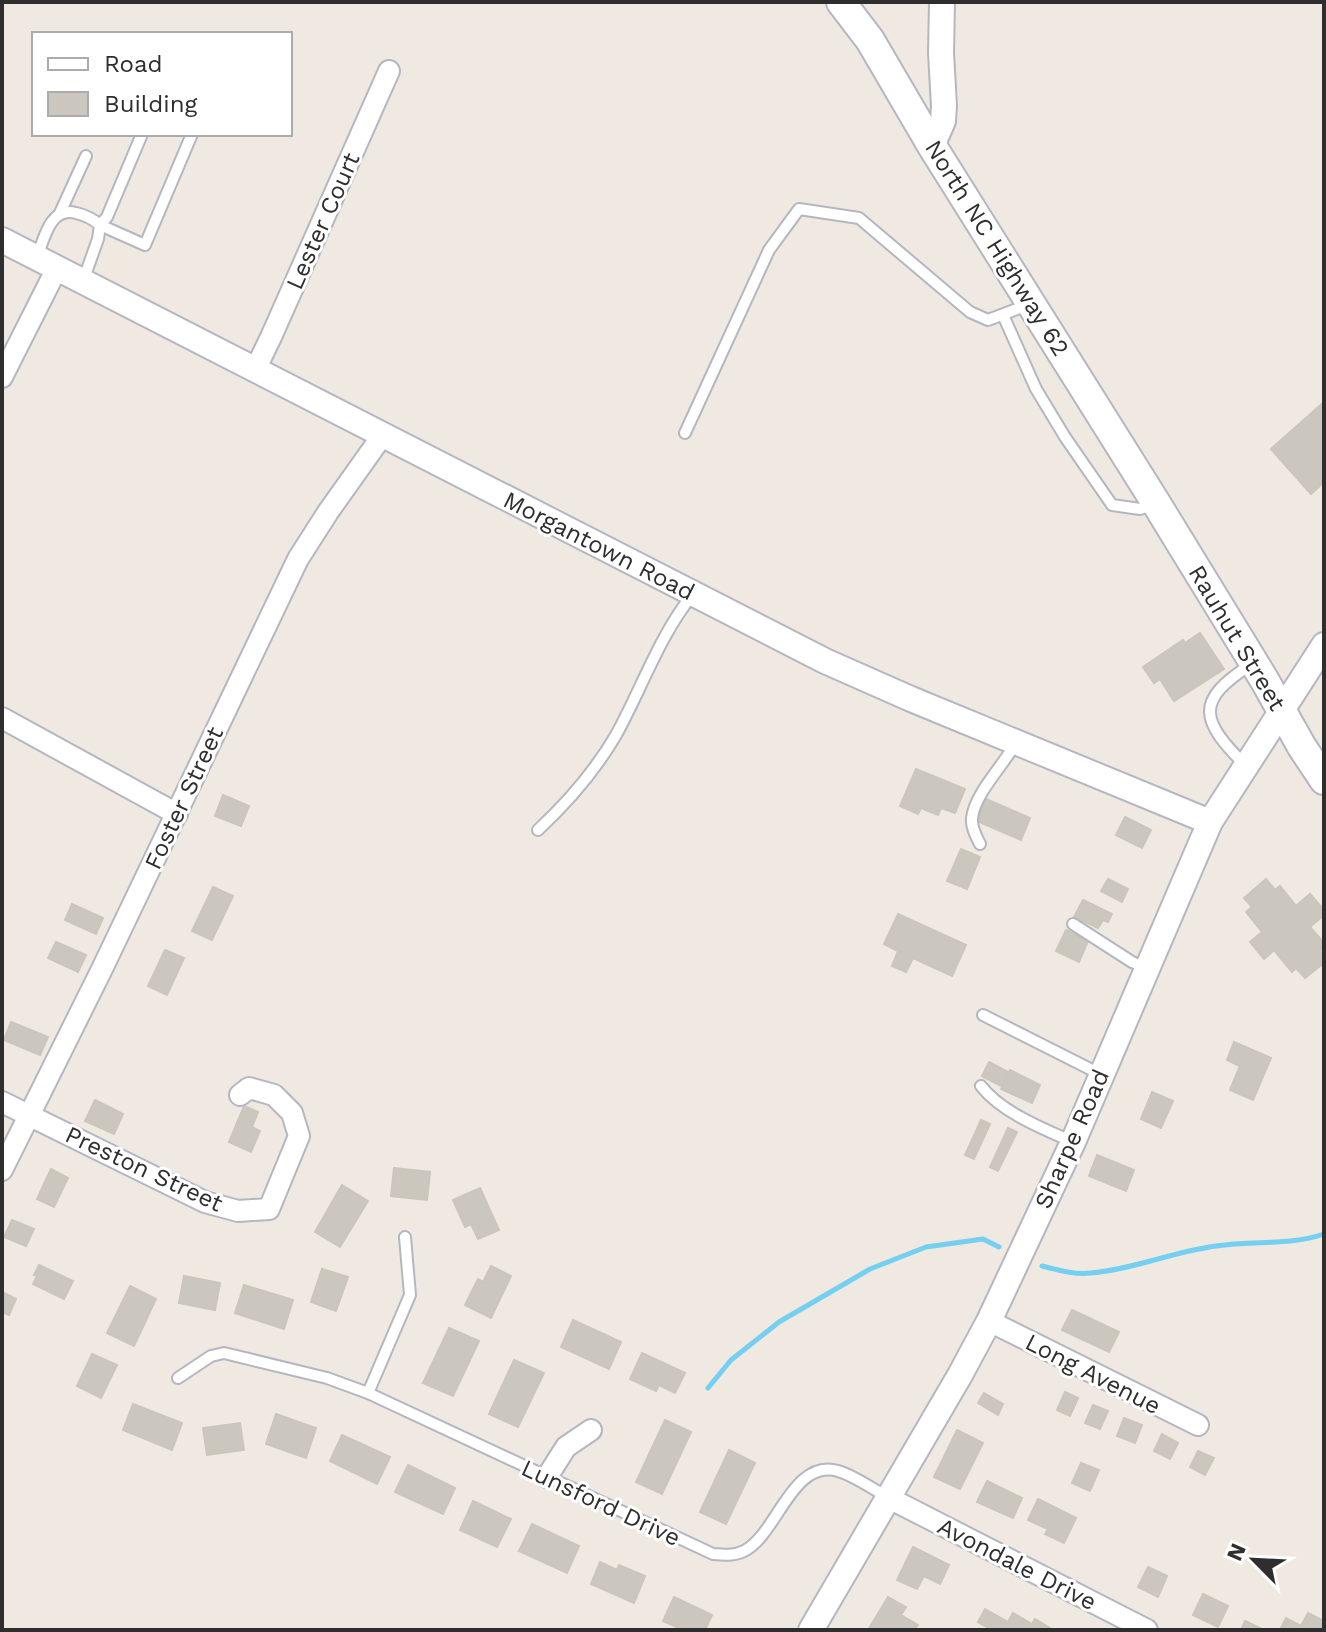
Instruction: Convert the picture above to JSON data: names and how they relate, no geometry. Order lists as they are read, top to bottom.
{
  "streets": {
    "main road": ["North NC Highway 62", "Rauhut Street"],
    "street": [
      "Lester Court",
      "Morgantown Road",
      "Foster Street",
      "Sharpe Road",
      "Preston Street",
      "Long Avenue",
      "Avondale Drive"
    ],
    "lane": ["Lunsford Drive"]
  },
  "crossings": [
    ["Lester Court", "Morgantown Road"],
    ["North NC Highway 62", "Rauhut Street"],
    ["Morgantown Road", "Foster Street"],
    ["Morgantown Road", "Sharpe Road"],
    ["Rauhut Street", "Sharpe Road"],
    ["Foster Street", "Preston Street"],
    ["Sharpe Road", "Long Avenue"],
    ["Sharpe Road", "Lunsford Drive"],
    ["Sharpe Road", "Avondale Drive"],
    ["Lunsford Drive", "Avondale Drive"]
  ],
  "legend": ["Road", "Building"],
  "north": "top left"
}
